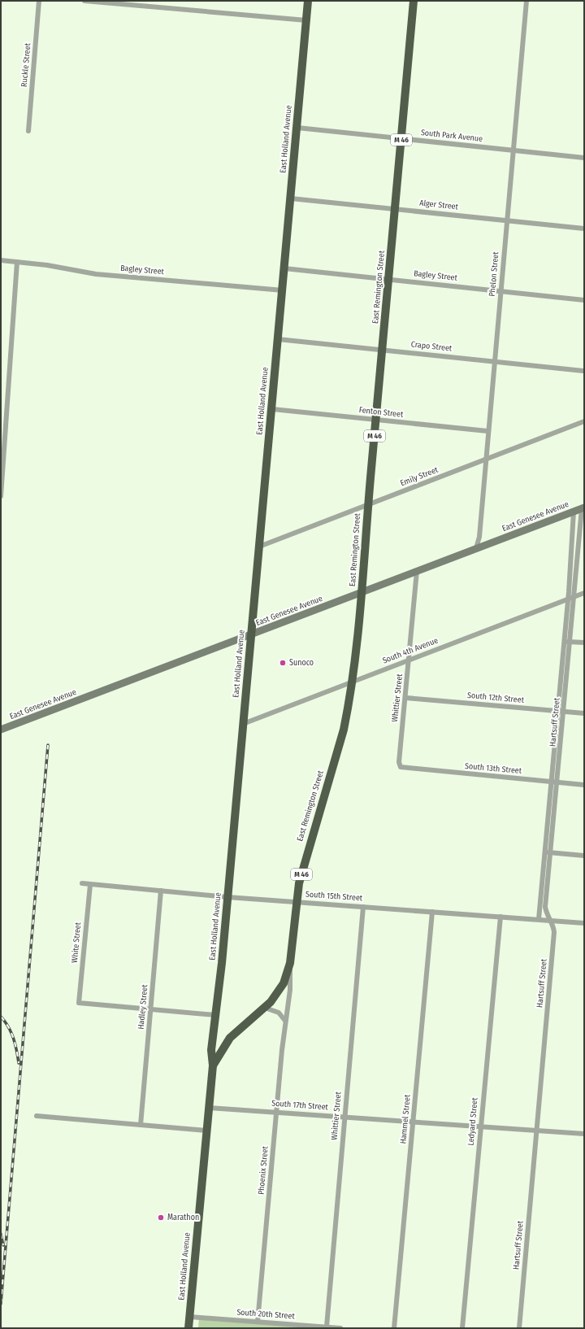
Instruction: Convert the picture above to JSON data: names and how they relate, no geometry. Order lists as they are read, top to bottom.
{
  "streets": {
    "highway": ["East Holland Avenue", "M 46", "East Remington Street"],
    "main road": ["East Genesee Avenue"],
    "street": [
      "Ruckle Street",
      "South Park Avenue",
      "Alger Street",
      "Bagley Street",
      "Phelon Street",
      "Crapo Street",
      "Fenton Street",
      "Emily Street",
      "South 4th Avenue",
      "Whittier Street",
      "South 12th Street",
      "Hartsuff Street",
      "South 13th Street",
      "South 15th Street",
      "White Street",
      "Hadley Street",
      "South 17th Street",
      "Hammel Street",
      "Ledyard Street",
      "Phoenix Street",
      "South 20th Street"
    ]
  },
  "crossings": [
    ["South Park Avenue", "East Holland Avenue"],
    ["South Park Avenue", "Phelon Street"],
    ["South Park Avenue", "East Remington Street"],
    ["East Holland Avenue", "Alger Street"],
    ["East Holland Avenue", "Bagley Street"],
    ["East Holland Avenue", "East Remington Street"],
    ["East Holland Avenue", "Crapo Street"],
    ["East Holland Avenue", "Fenton Street"],
    ["East Holland Avenue", "Emily Street"],
    ["East Holland Avenue", "East Genesee Avenue"],
    ["East Holland Avenue", "South 4th Avenue"],
    ["East Holland Avenue", "South 15th Street"],
    ["East Holland Avenue", "South 17th Street"],
    ["East Holland Avenue", "South 20th Street"],
    ["Alger Street", "Phelon Street"],
    ["Alger Street", "East Remington Street"],
    ["Bagley Street", "Phelon Street"],
    ["Bagley Street", "East Remington Street"],
    ["Phelon Street", "Crapo Street"],
    ["Phelon Street", "Fenton Street"],
    ["Phelon Street", "Emily Street"],
    ["Phelon Street", "East Genesee Avenue"],
    ["East Remington Street", "Crapo Street"],
    ["East Remington Street", "Fenton Street"],
    ["East Remington Street", "Emily Street"],
    ["East Remington Street", "East Genesee Avenue"],
    ["East Remington Street", "South 4th Avenue"],
    ["East Remington Street", "South 15th Street"],
    ["East Remington Street", "Phoenix Street"],
    ["East Genesee Avenue", "Whittier Street"],
    ["East Genesee Avenue", "Hartsuff Street"],
    ["South 4th Avenue", "Whittier Street"],
    ["South 4th Avenue", "Hartsuff Street"],
    ["Whittier Street", "South 12th Street"],
    ["Whittier Street", "South 13th Street"],
    ["Whittier Street", "South 15th Street"],
    ["Whittier Street", "South 17th Street"],
    ["Whittier Street", "South 20th Street"],
    ["South 12th Street", "Hartsuff Street"],
    ["Hartsuff Street", "South 13th Street"],
    ["Hartsuff Street", "South 15th Street"],
    ["Hartsuff Street", "South 17th Street"],
    ["South 15th Street", "White Street"],
    ["South 15th Street", "Hadley Street"],
    ["South 15th Street", "Hammel Street"],
    ["South 15th Street", "Ledyard Street"],
    ["White Street", "Hadley Street"],
    ["South 17th Street", "Hammel Street"],
    ["South 17th Street", "Ledyard Street"],
    ["South 17th Street", "Phoenix Street"],
    ["Phoenix Street", "South 20th Street"]
  ],
  "places": ["Sunoco", "Marathon"]
}
